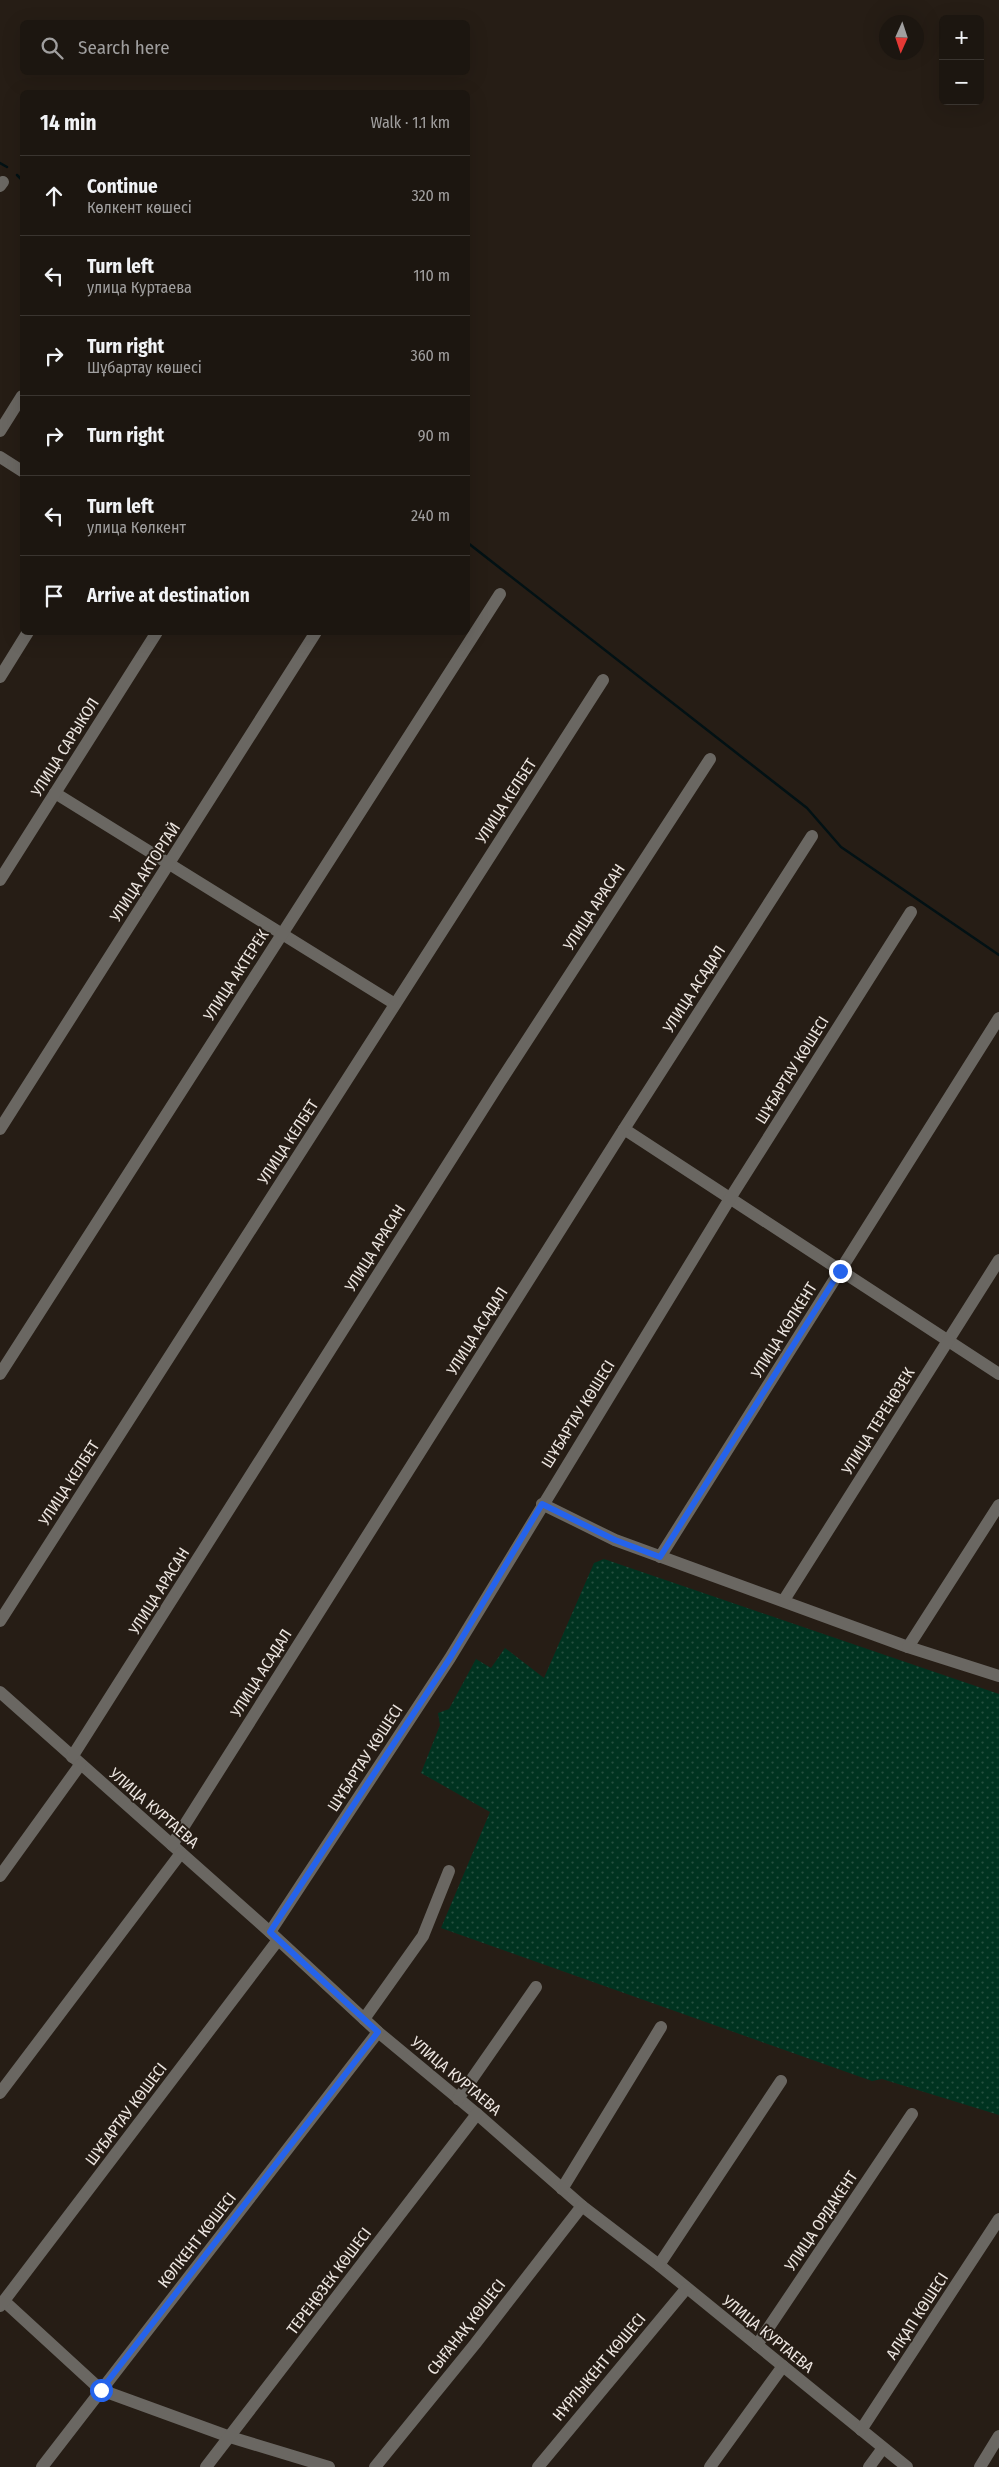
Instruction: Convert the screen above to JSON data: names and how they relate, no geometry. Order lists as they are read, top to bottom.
{
  "streets": {
    "street": [
      "УЛИЦА САРЫКОЛ",
      "УЛИЦА КЕЛБЕТ",
      "УЛИЦА АКТОРГАЙ",
      "УЛИЦА АРАСАН",
      "УЛИЦА АКТЕРЕК",
      "УЛИЦА АСАДАЛ",
      "ШҰБАРТАУ КӨШЕСІ",
      "УЛИЦА КӨЛКЕНТ",
      "УЛИЦА ТЕРЕҢӨЗЕК",
      "УЛИЦА КУРТАЕВА",
      "УЛИЦА ОРДАКЕНТ",
      "КӨЛКЕНТ КӨШЕСІ",
      "ТЕРЕҢӨЗЕК КӨШЕСІ",
      "АЛҚАП КӨШЕСІ",
      "СЫҒАНАҚ КӨШЕСІ",
      "НҰРЛЫКЕНТ КӨШЕСІ"
    ]
  },
  "crossings": [
    ["УЛИЦА АРАСАН", "УЛИЦА КУРТАЕВА"],
    ["УЛИЦА АСАДАЛ", "УЛИЦА КУРТАЕВА"],
    ["ШҰБАРТАУ КӨШЕСІ", "УЛИЦА КУРТАЕВА"],
    ["УЛИЦА КУРТАЕВА", "УЛИЦА ОРДАКЕНТ"],
    ["УЛИЦА КУРТАЕВА", "КӨЛКЕНТ КӨШЕСІ"],
    ["УЛИЦА КУРТАЕВА", "ТЕРЕҢӨЗЕК КӨШЕСІ"],
    ["УЛИЦА КУРТАЕВА", "АЛҚАП КӨШЕСІ"],
    ["УЛИЦА КУРТАЕВА", "СЫҒАНАҚ КӨШЕСІ"],
    ["УЛИЦА КУРТАЕВА", "НҰРЛЫКЕНТ КӨШЕСІ"]
  ],
  "north": "bottom",
  "page": {
    "map_buttons": ["+", "−"],
    "search": "Search here",
    "heading": ["14 min", "Walk · 1.1 km"],
    "list": [
      ["Continue", "Көлкент көшесі", "320 m"],
      ["Turn left", "улица Куртаева", "110 m"],
      ["Turn right", "Шұбартау көшесі", "360 m"],
      ["Turn right", "90 m"],
      ["Turn left", "улица Көлкент", "240 m"],
      "Arrive at destination"
    ]
  }
}
